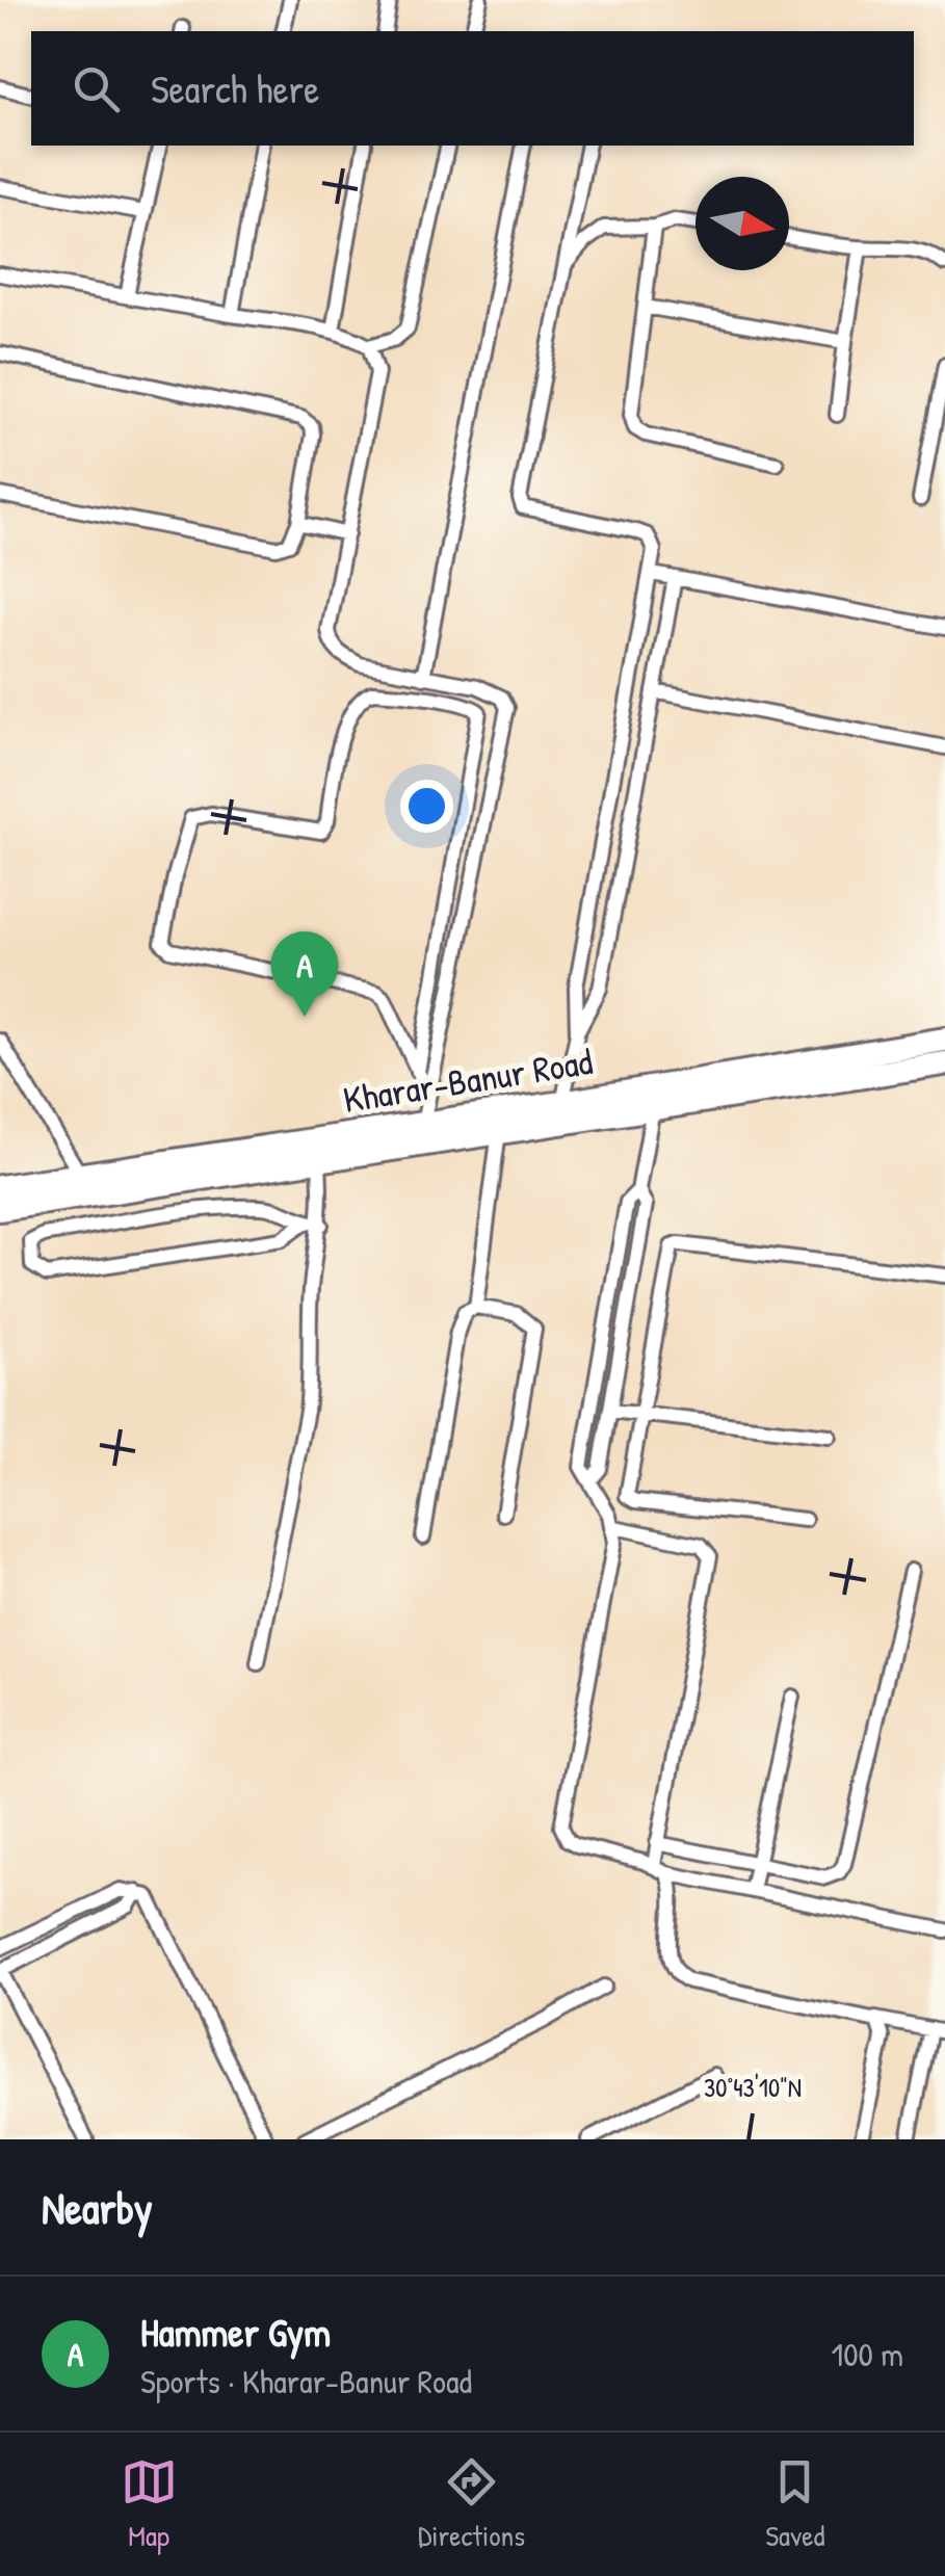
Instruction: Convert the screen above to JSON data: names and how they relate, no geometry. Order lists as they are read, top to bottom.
{
  "streets": {
    "highway": ["Kharar-Banur Road"]
  },
  "north": "right",
  "page": {
    "search": "Search here",
    "pins": "A",
    "heading": "Nearby",
    "list": [
      {
        "mark": "A",
        "name": "Hammer Gym",
        "note": "Sports · Kharar-Banur Road",
        "value": "100 m"
      }
    ],
    "nav": ["Map", "Directions", "Saved"]
  },
  "coordinates": ["30°43'10\"N"]
}
